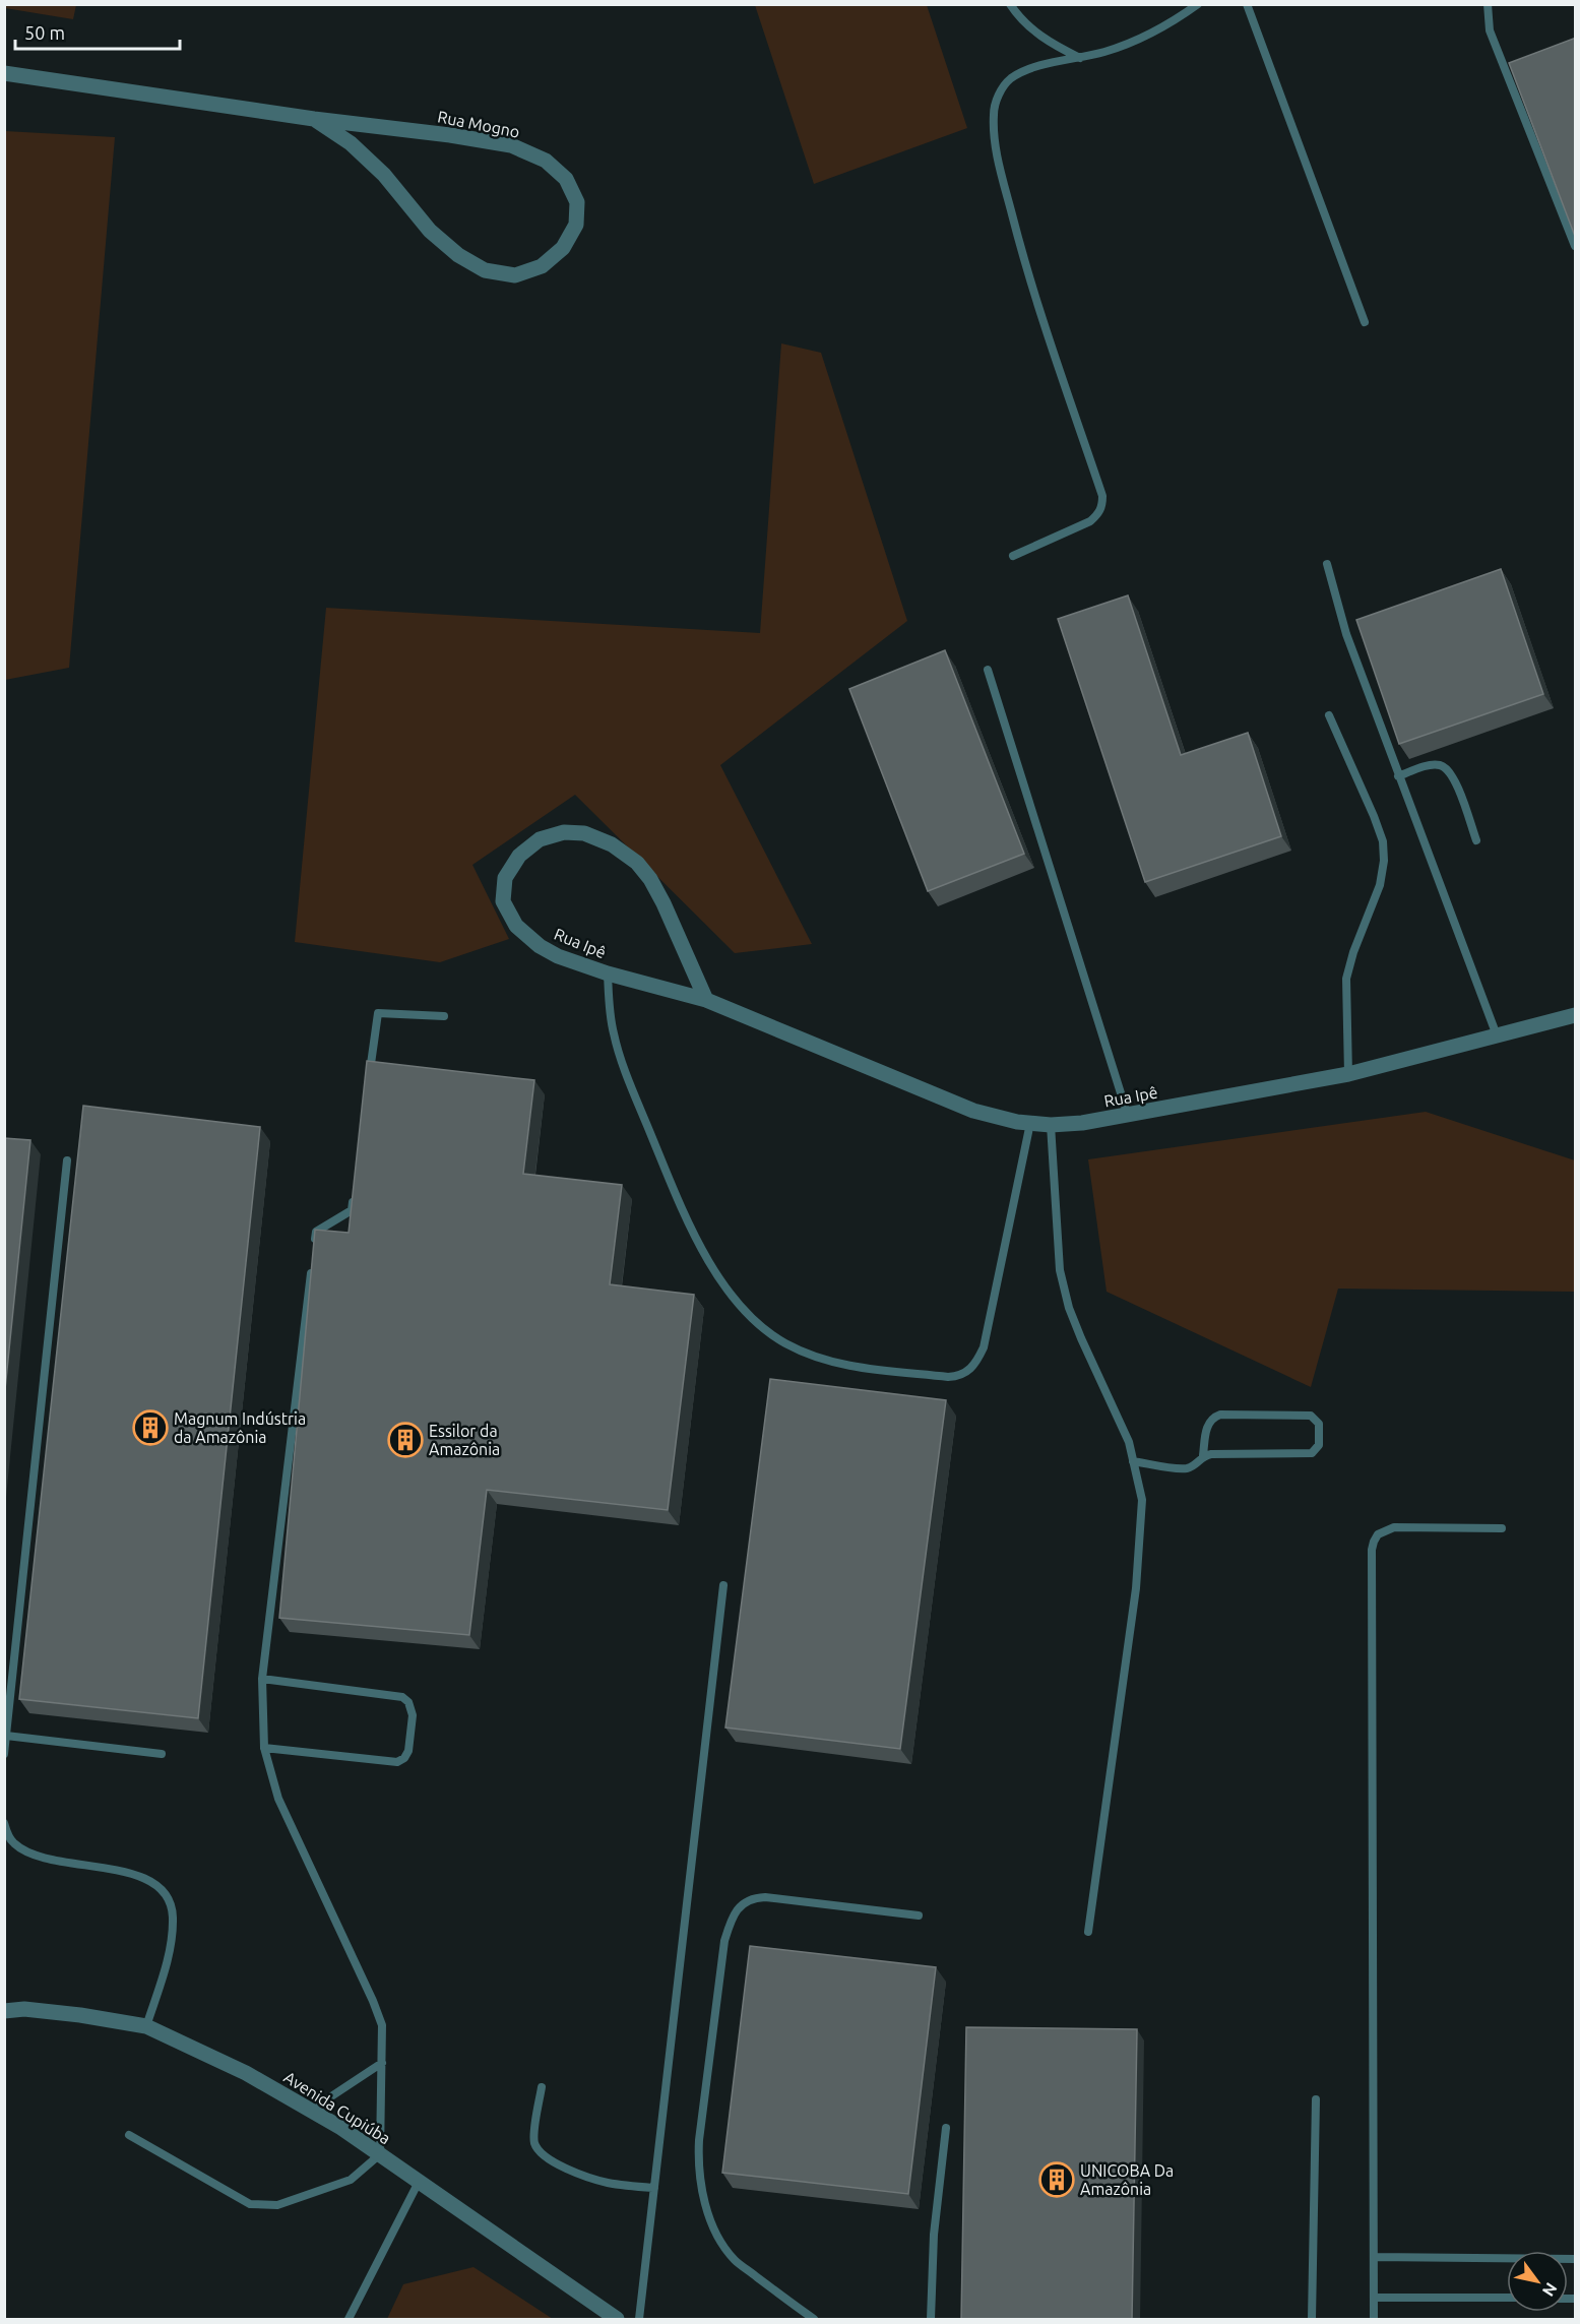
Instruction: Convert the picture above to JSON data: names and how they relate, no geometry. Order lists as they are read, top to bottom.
{
  "streets": {
    "street": ["Rua Mogno", "Rua Ipê", "Avenida Cupiúba"]
  },
  "places": {
    "building": ["Magnum Indústria da Amazônia", "Essilor da Amazônia", "UNICOBA Da Amazônia"]
  },
  "scale_bar": "50 m",
  "north": "bottom right"
}
